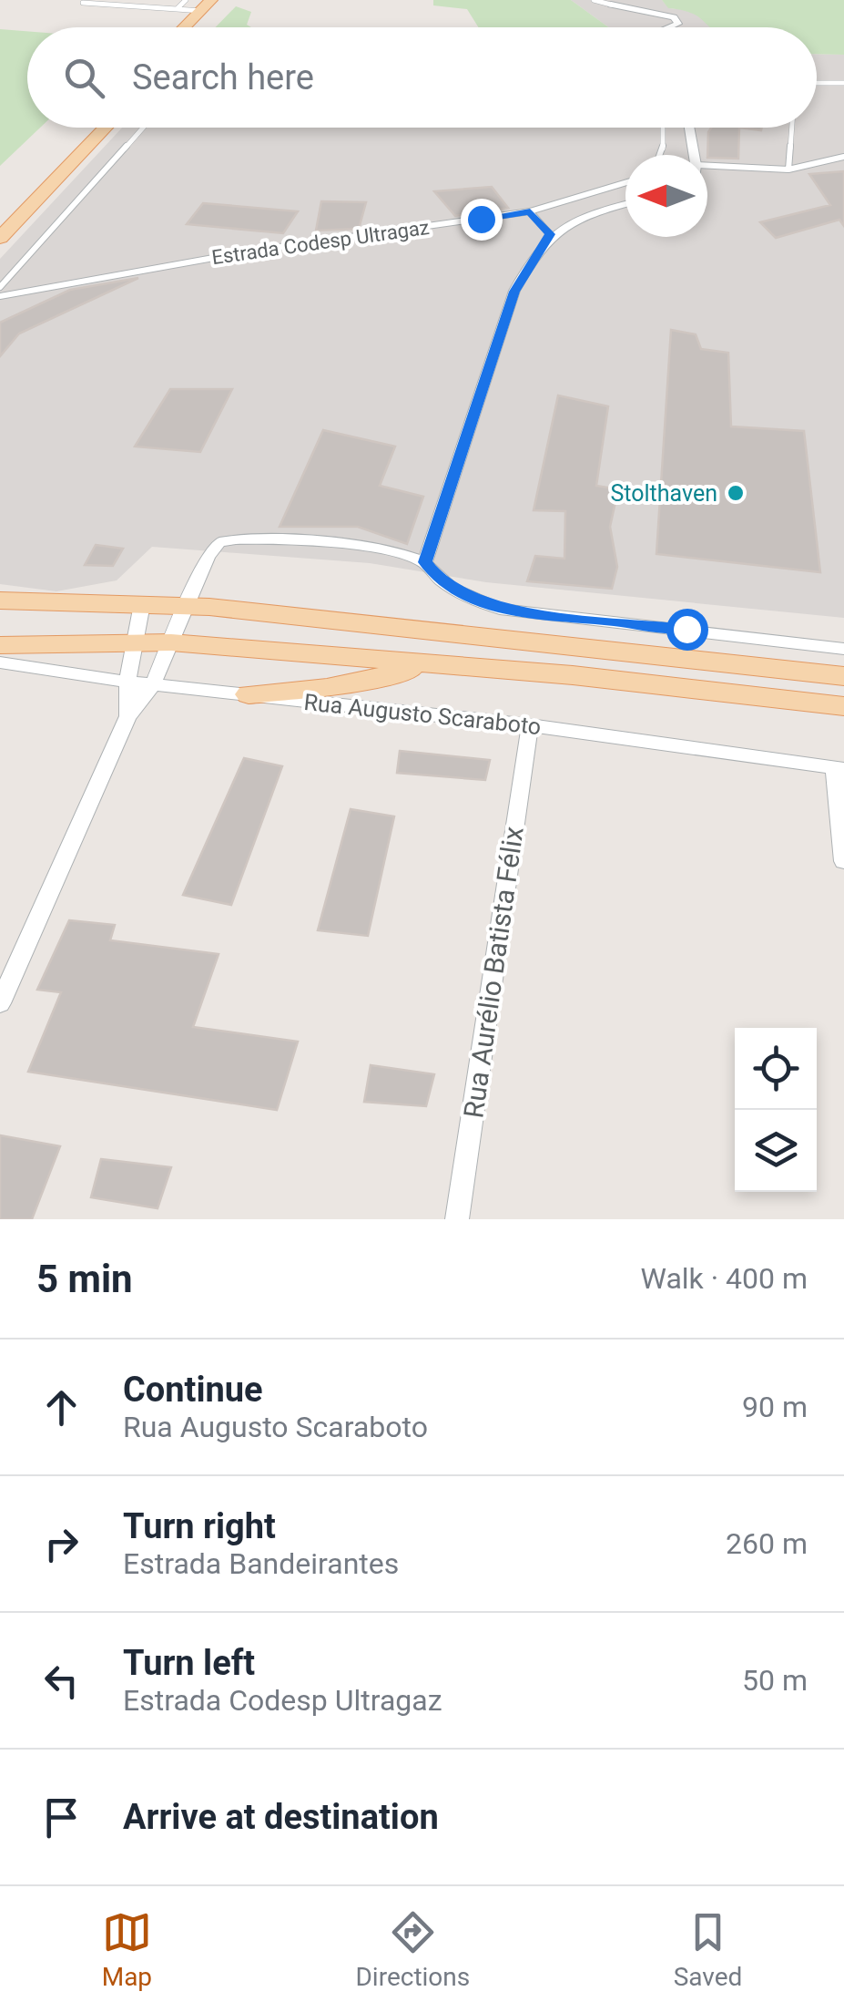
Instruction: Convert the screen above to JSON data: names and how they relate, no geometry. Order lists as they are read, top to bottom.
{
  "streets": {
    "street": ["Rua Augusto Scaraboto", "Rua Aurélio Batista Félix"],
    "lane": ["Estrada Codesp Ultragaz"]
  },
  "crossings": [
    ["Rua Augusto Scaraboto", "Rua Aurélio Batista Félix"]
  ],
  "places": ["Stolthaven"],
  "north": "left",
  "page": {
    "search": "Search here",
    "heading": ["5 min", "Walk · 400 m"],
    "list": [
      ["Continue", "Rua Augusto Scaraboto", "90 m"],
      ["Turn right", "Estrada Bandeirantes", "260 m"],
      ["Turn left", "Estrada Codesp Ultragaz", "50 m"],
      "Arrive at destination"
    ],
    "nav": ["Map", "Directions", "Saved"]
  }
}
